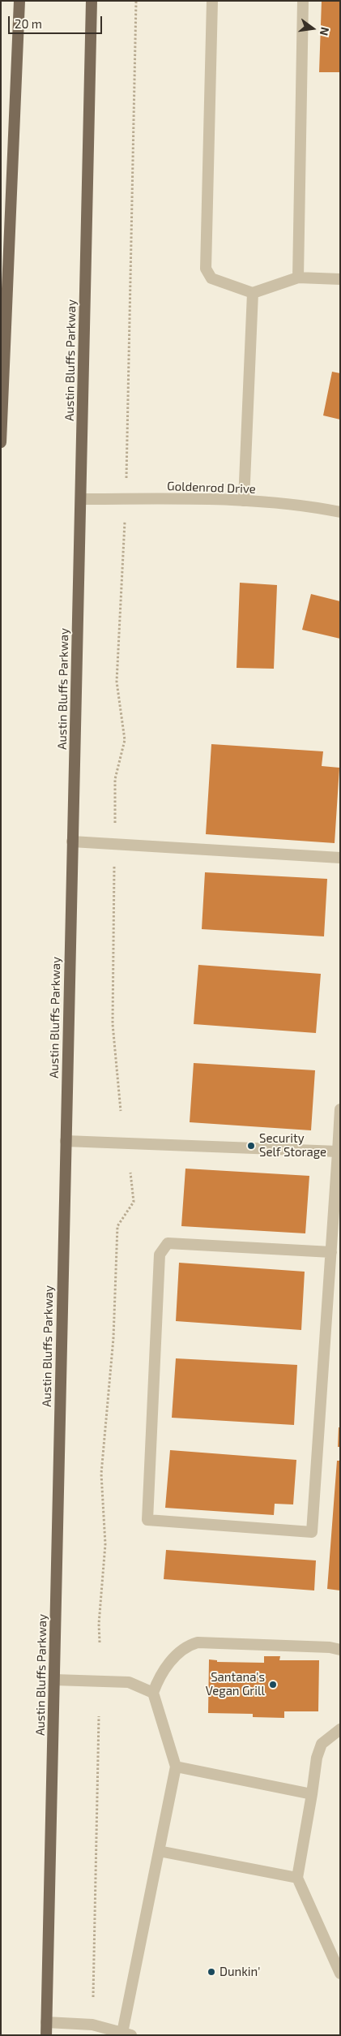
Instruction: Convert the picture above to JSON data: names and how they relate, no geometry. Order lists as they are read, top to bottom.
{
  "streets": {
    "main road": ["Austin Bluffs Parkway"],
    "street": ["Goldenrod Drive"]
  },
  "crossings": [
    ["Austin Bluffs Parkway", "Goldenrod Drive"]
  ],
  "places": ["Security Self Storage", "Santana's Vegan Grill", "Dunkin'"],
  "scale_bar": "20 m",
  "north": "right"
}
